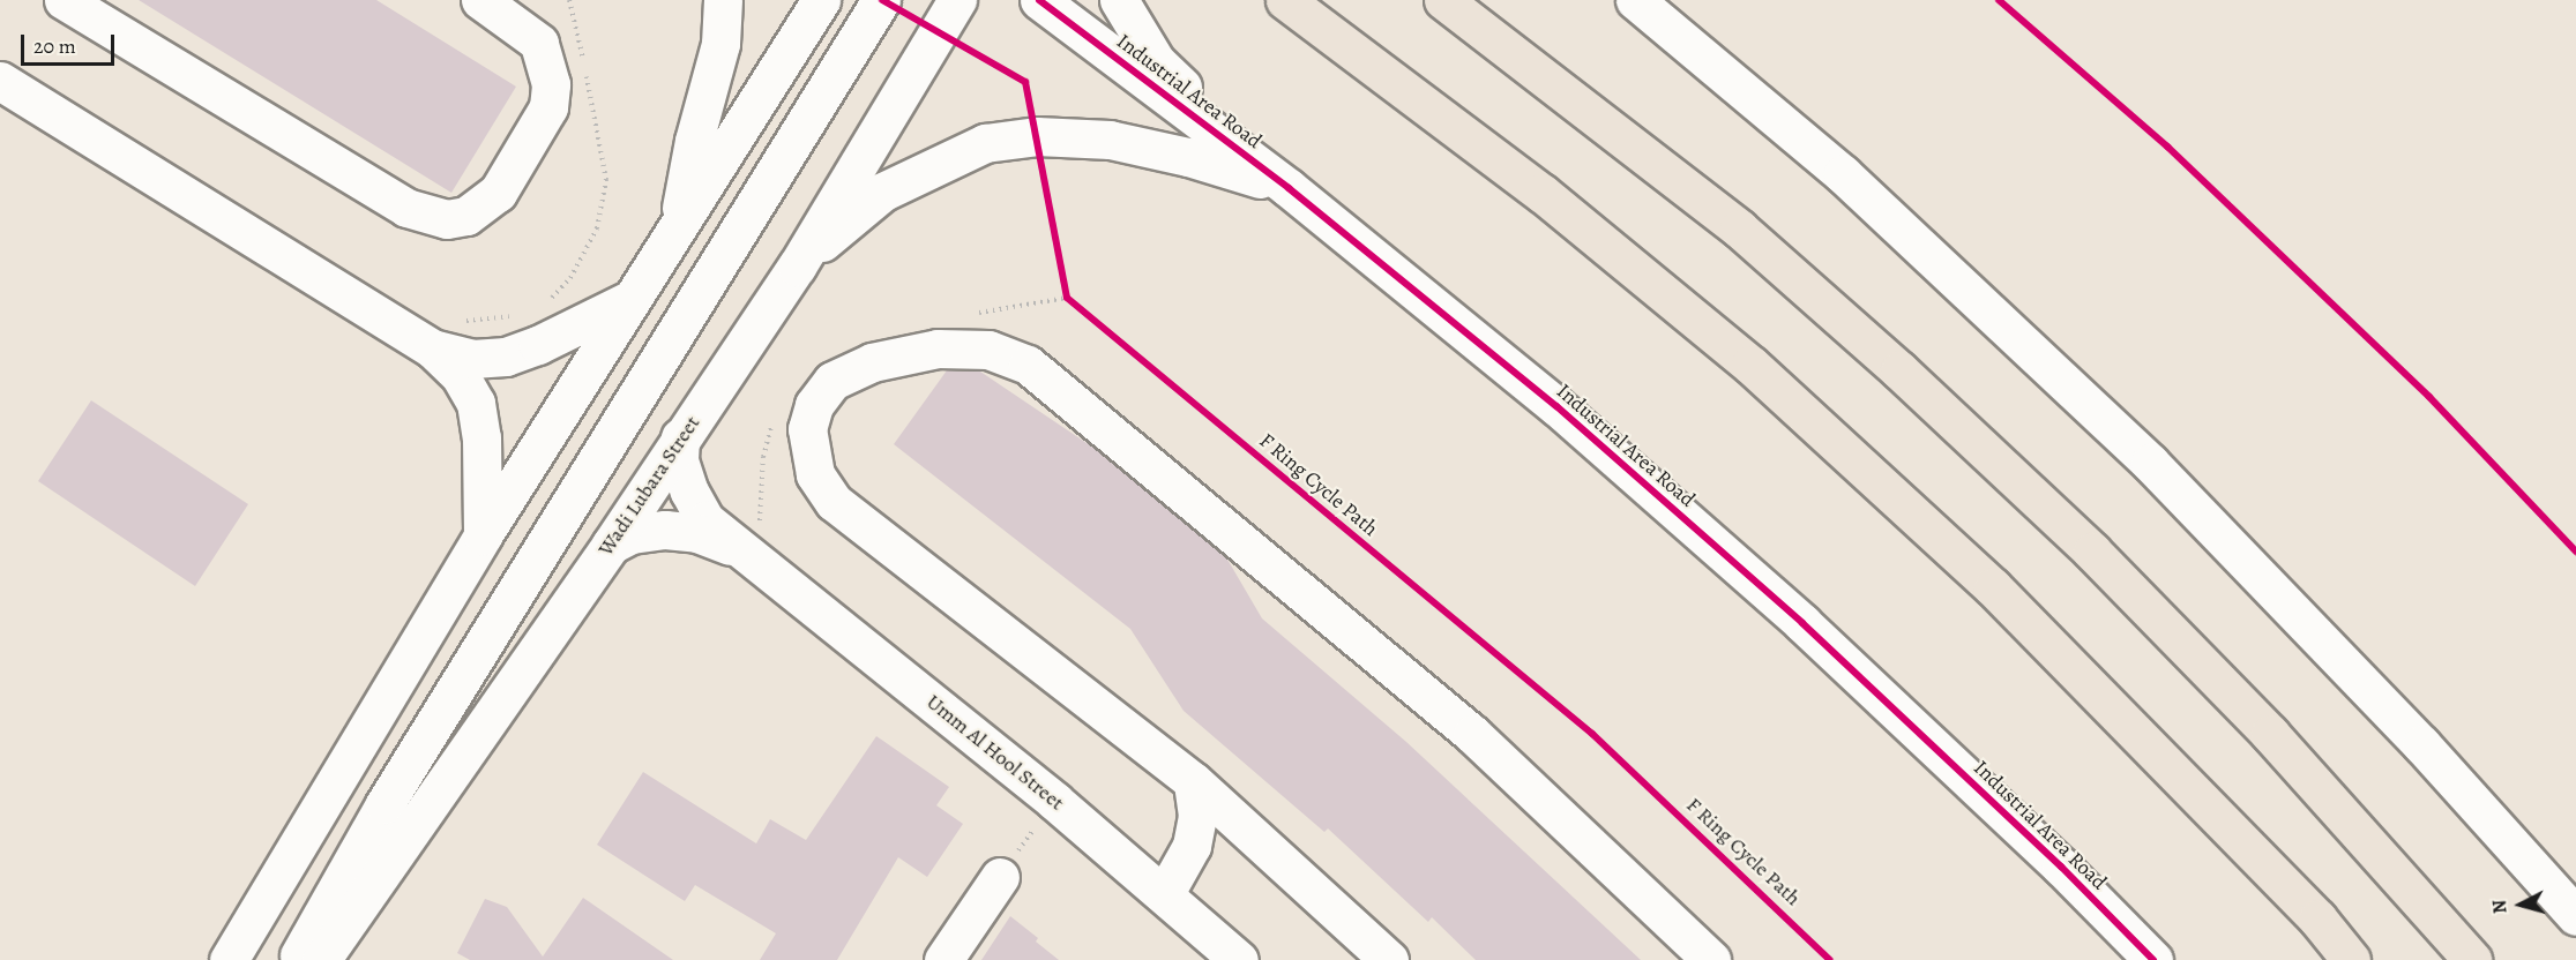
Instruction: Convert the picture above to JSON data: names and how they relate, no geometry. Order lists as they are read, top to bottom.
{
  "streets": {
    "street": ["Industrial Area Road", "Wadi Lubara Street", "Umm Al Hool Street"],
    "cycle path": ["F Ring Cycle Path"]
  },
  "crossings": [
    ["Wadi Lubara Street", "Umm Al Hool Street"]
  ],
  "scale_bar": "20 m",
  "north": "left"
}
